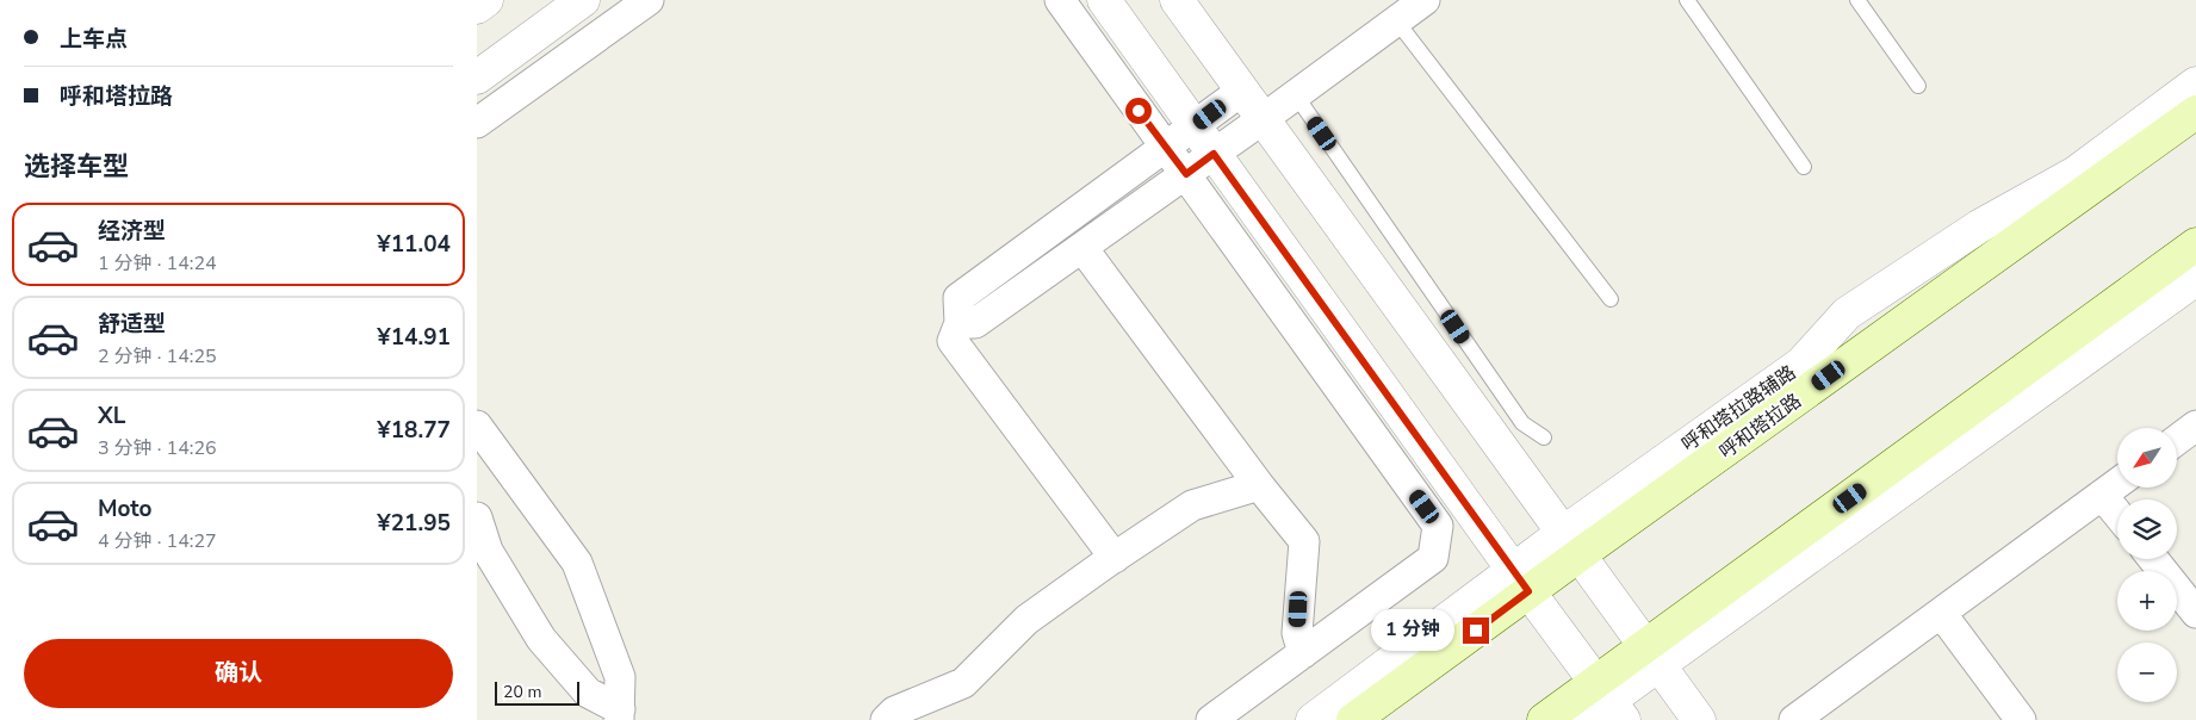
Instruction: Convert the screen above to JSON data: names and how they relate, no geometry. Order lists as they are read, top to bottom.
{
  "streets": {
    "main road": ["呼和塔拉路"],
    "street": ["呼和塔拉路辅路"]
  },
  "crossings": [
    ["呼和塔拉路辅路", "呼和塔拉路"]
  ],
  "scale_bar": "20 m",
  "north": "bottom left",
  "page": {
    "banner": ["上车点", "呼和塔拉路"],
    "heading": "选择车型",
    "list": [
      {
        "name": "经济型",
        "note": "1 分钟 · 14:24",
        "value": "¥11.04"
      },
      {
        "name": "舒适型",
        "note": "2 分钟 · 14:25",
        "value": "¥14.91"
      },
      {
        "name": "XL",
        "note": "3 分钟 · 14:26",
        "value": "¥18.77"
      },
      {
        "name": "Moto",
        "note": "4 分钟 · 14:27",
        "value": "¥21.95"
      }
    ],
    "map_buttons": ["+", "−"],
    "bubble": "1 分钟",
    "buttons": "确认",
    "scale": "20 m"
  }
}
